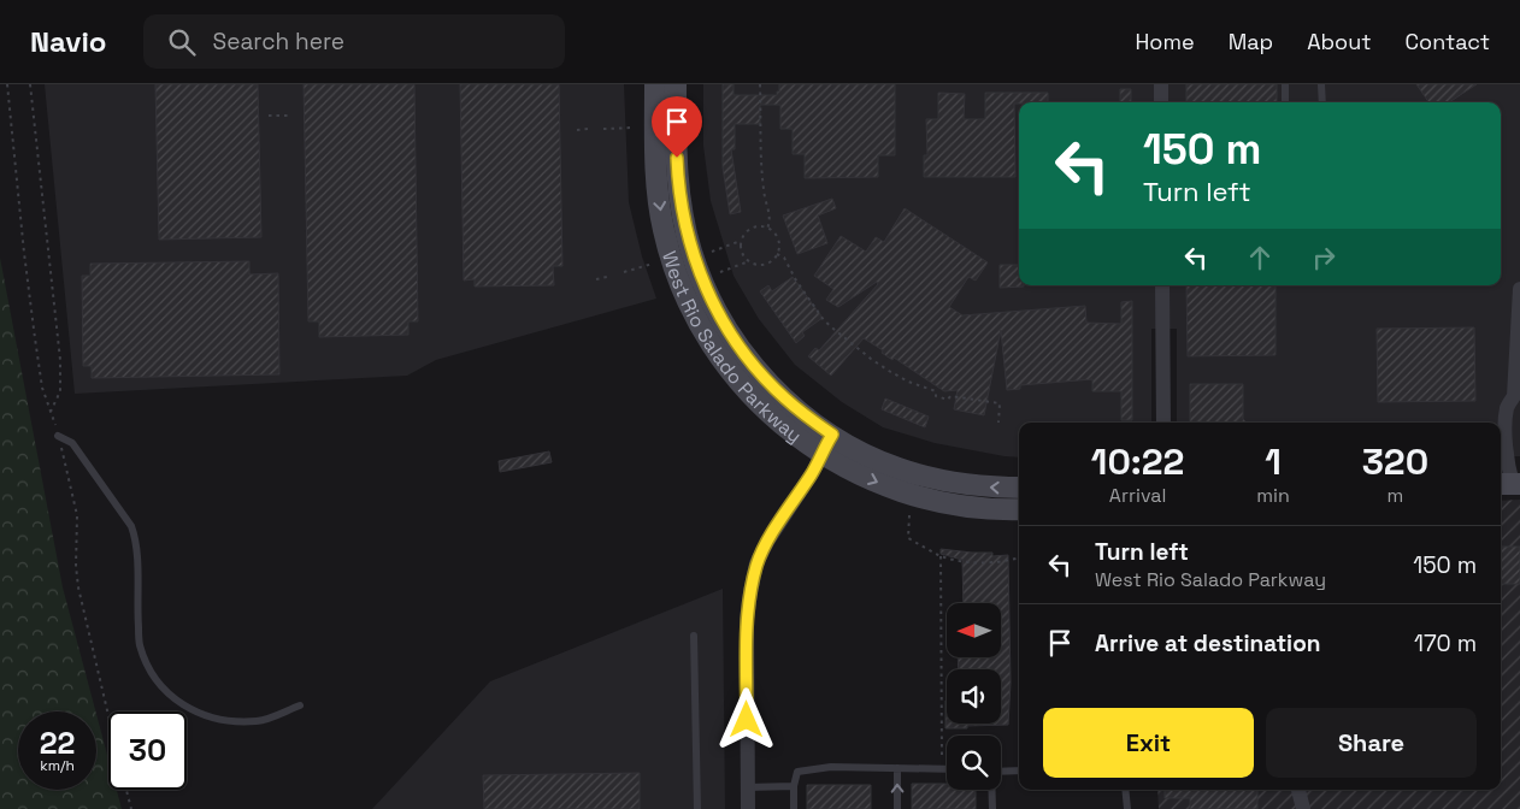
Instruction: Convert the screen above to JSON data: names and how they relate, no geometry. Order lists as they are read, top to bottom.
{
  "streets": {
    "main road": ["West Rio Salado Parkway"]
  },
  "north": "left",
  "page": {
    "header": "Navio",
    "search": "Search here",
    "nav": [
      "Home",
      "Map",
      "About",
      "Contact"
    ],
    "turn": ["150 m", "Turn left"],
    "eta": [
      "10:22",
      "Arrival",
      "1",
      "min",
      "320",
      "m"
    ],
    "list": [
      {
        "name": "Turn left",
        "note": "West Rio Salado Parkway",
        "value": "150 m"
      },
      {
        "name": "Arrive at destination",
        "value": "170 m"
      }
    ],
    "buttons": ["Exit", "Share"],
    "speed": "22 km/h",
    "limit": "30"
  }
}
